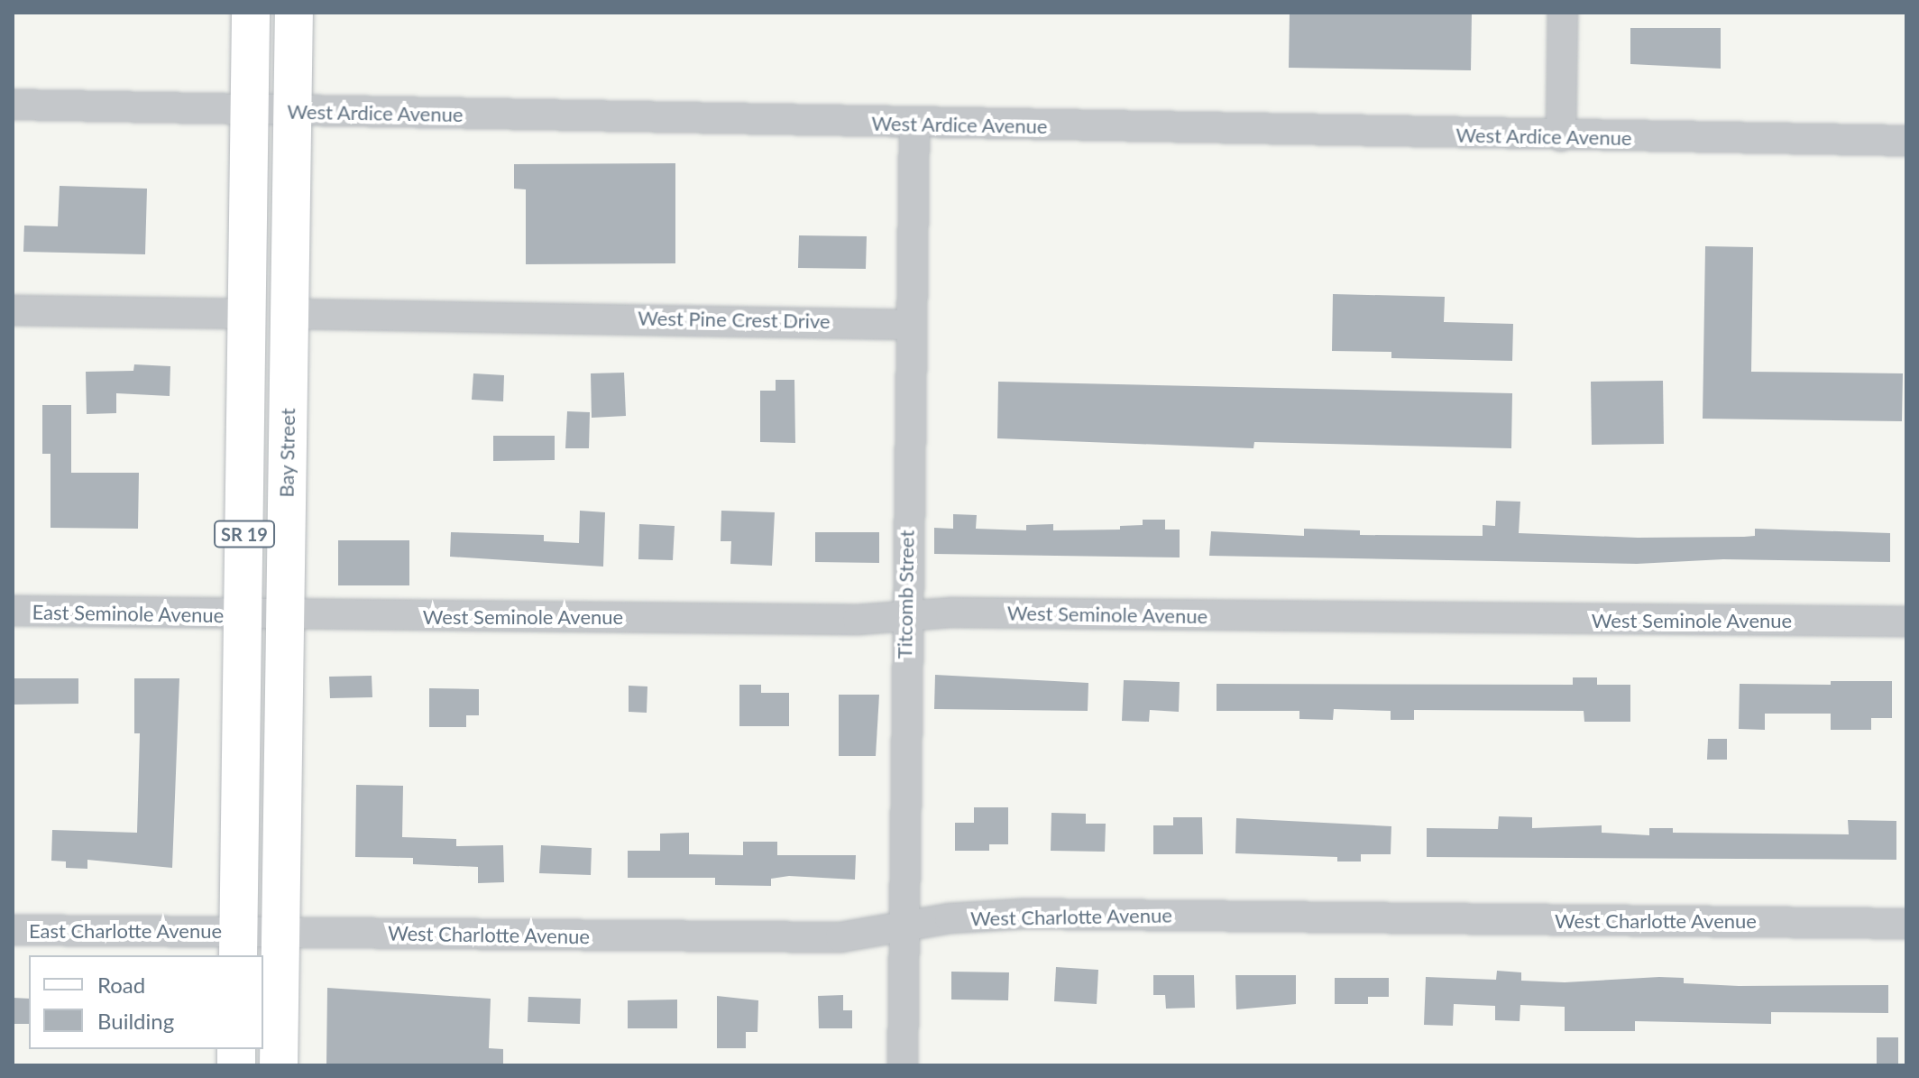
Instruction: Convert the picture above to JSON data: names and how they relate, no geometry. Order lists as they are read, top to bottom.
{
  "streets": {
    "main road": ["Bay Street", "SR 19"],
    "street": [
      "West Ardice Avenue",
      "West Pine Crest Drive",
      "Titcomb Street",
      "East Seminole Avenue",
      "West Seminole Avenue",
      "West Charlotte Avenue",
      "East Charlotte Avenue"
    ]
  },
  "crossings": [
    ["West Ardice Avenue", "Bay Street"],
    ["West Ardice Avenue", "Titcomb Street"],
    ["West Pine Crest Drive", "Bay Street"],
    ["West Pine Crest Drive", "Titcomb Street"],
    ["Bay Street", "East Seminole Avenue"],
    ["Bay Street", "West Seminole Avenue"],
    ["Bay Street", "West Charlotte Avenue"],
    ["Bay Street", "East Charlotte Avenue"],
    ["Titcomb Street", "West Seminole Avenue"],
    ["Titcomb Street", "West Charlotte Avenue"],
    ["East Seminole Avenue", "West Seminole Avenue"],
    ["West Charlotte Avenue", "East Charlotte Avenue"]
  ],
  "legend": ["Road", "Building"]
}
